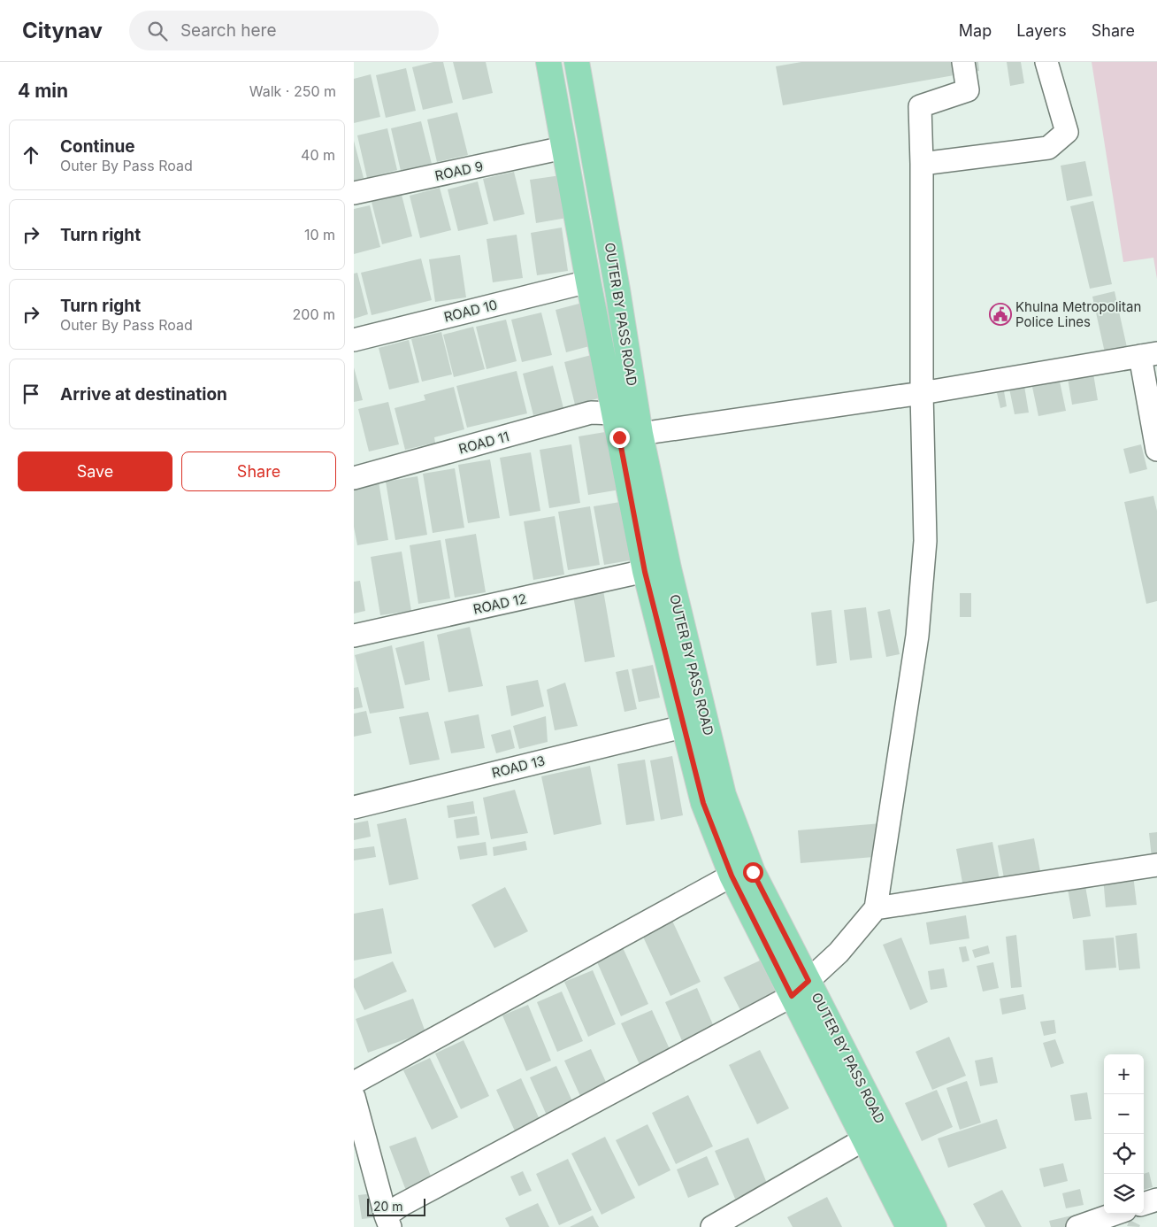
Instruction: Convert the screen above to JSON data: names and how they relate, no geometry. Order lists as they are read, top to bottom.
{
  "streets": {
    "main road": ["OUTER BY PASS ROAD"],
    "street": [
      "ROAD 9",
      "ROAD 10",
      "ROAD 11",
      "ROAD 12",
      "ROAD 13"
    ]
  },
  "crossings": [
    ["ROAD 9", "OUTER BY PASS ROAD"],
    ["ROAD 10", "OUTER BY PASS ROAD"],
    ["OUTER BY PASS ROAD", "ROAD 11"],
    ["OUTER BY PASS ROAD", "ROAD 12"],
    ["OUTER BY PASS ROAD", "ROAD 13"]
  ],
  "places": {
    "public building": ["Khulna Metropolitan Police Lines"]
  },
  "scale_bar": "20 m",
  "page": {
    "header": "Citynav",
    "search": "Search here",
    "nav": ["Map", "Layers", "Share"],
    "heading": ["4 min", "Walk · 250 m"],
    "list": [
      ["Continue", "Outer By Pass Road", "40 m"],
      ["Turn right", "10 m"],
      ["Turn right", "Outer By Pass Road", "200 m"],
      "Arrive at destination"
    ],
    "buttons": ["Save", "Share"],
    "map_buttons": ["+", "−"],
    "scale": "20 m"
  }
}
